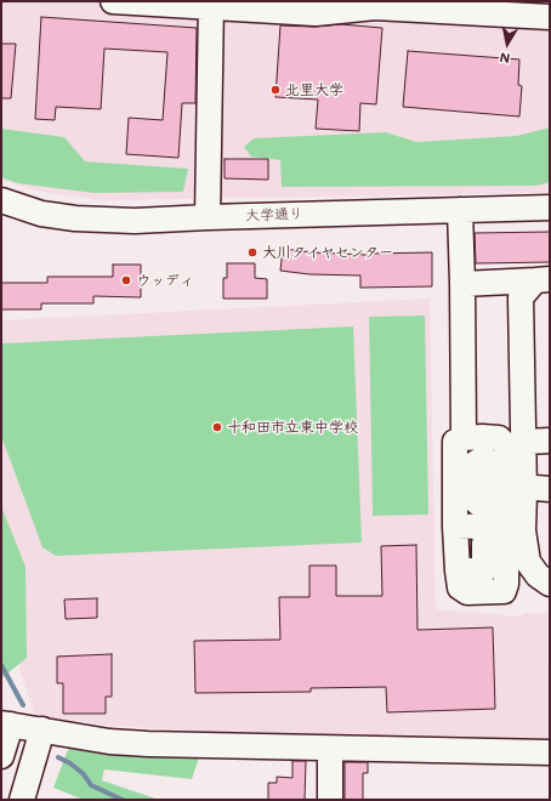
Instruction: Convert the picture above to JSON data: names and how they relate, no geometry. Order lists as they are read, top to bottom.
{
  "streets": {
    "street": ["大学通り"]
  },
  "places": [
    "北里大学",
    "大川タイヤセンター",
    "ウッディ",
    "十和田市立東中学校"
  ],
  "north": "bottom"
}
